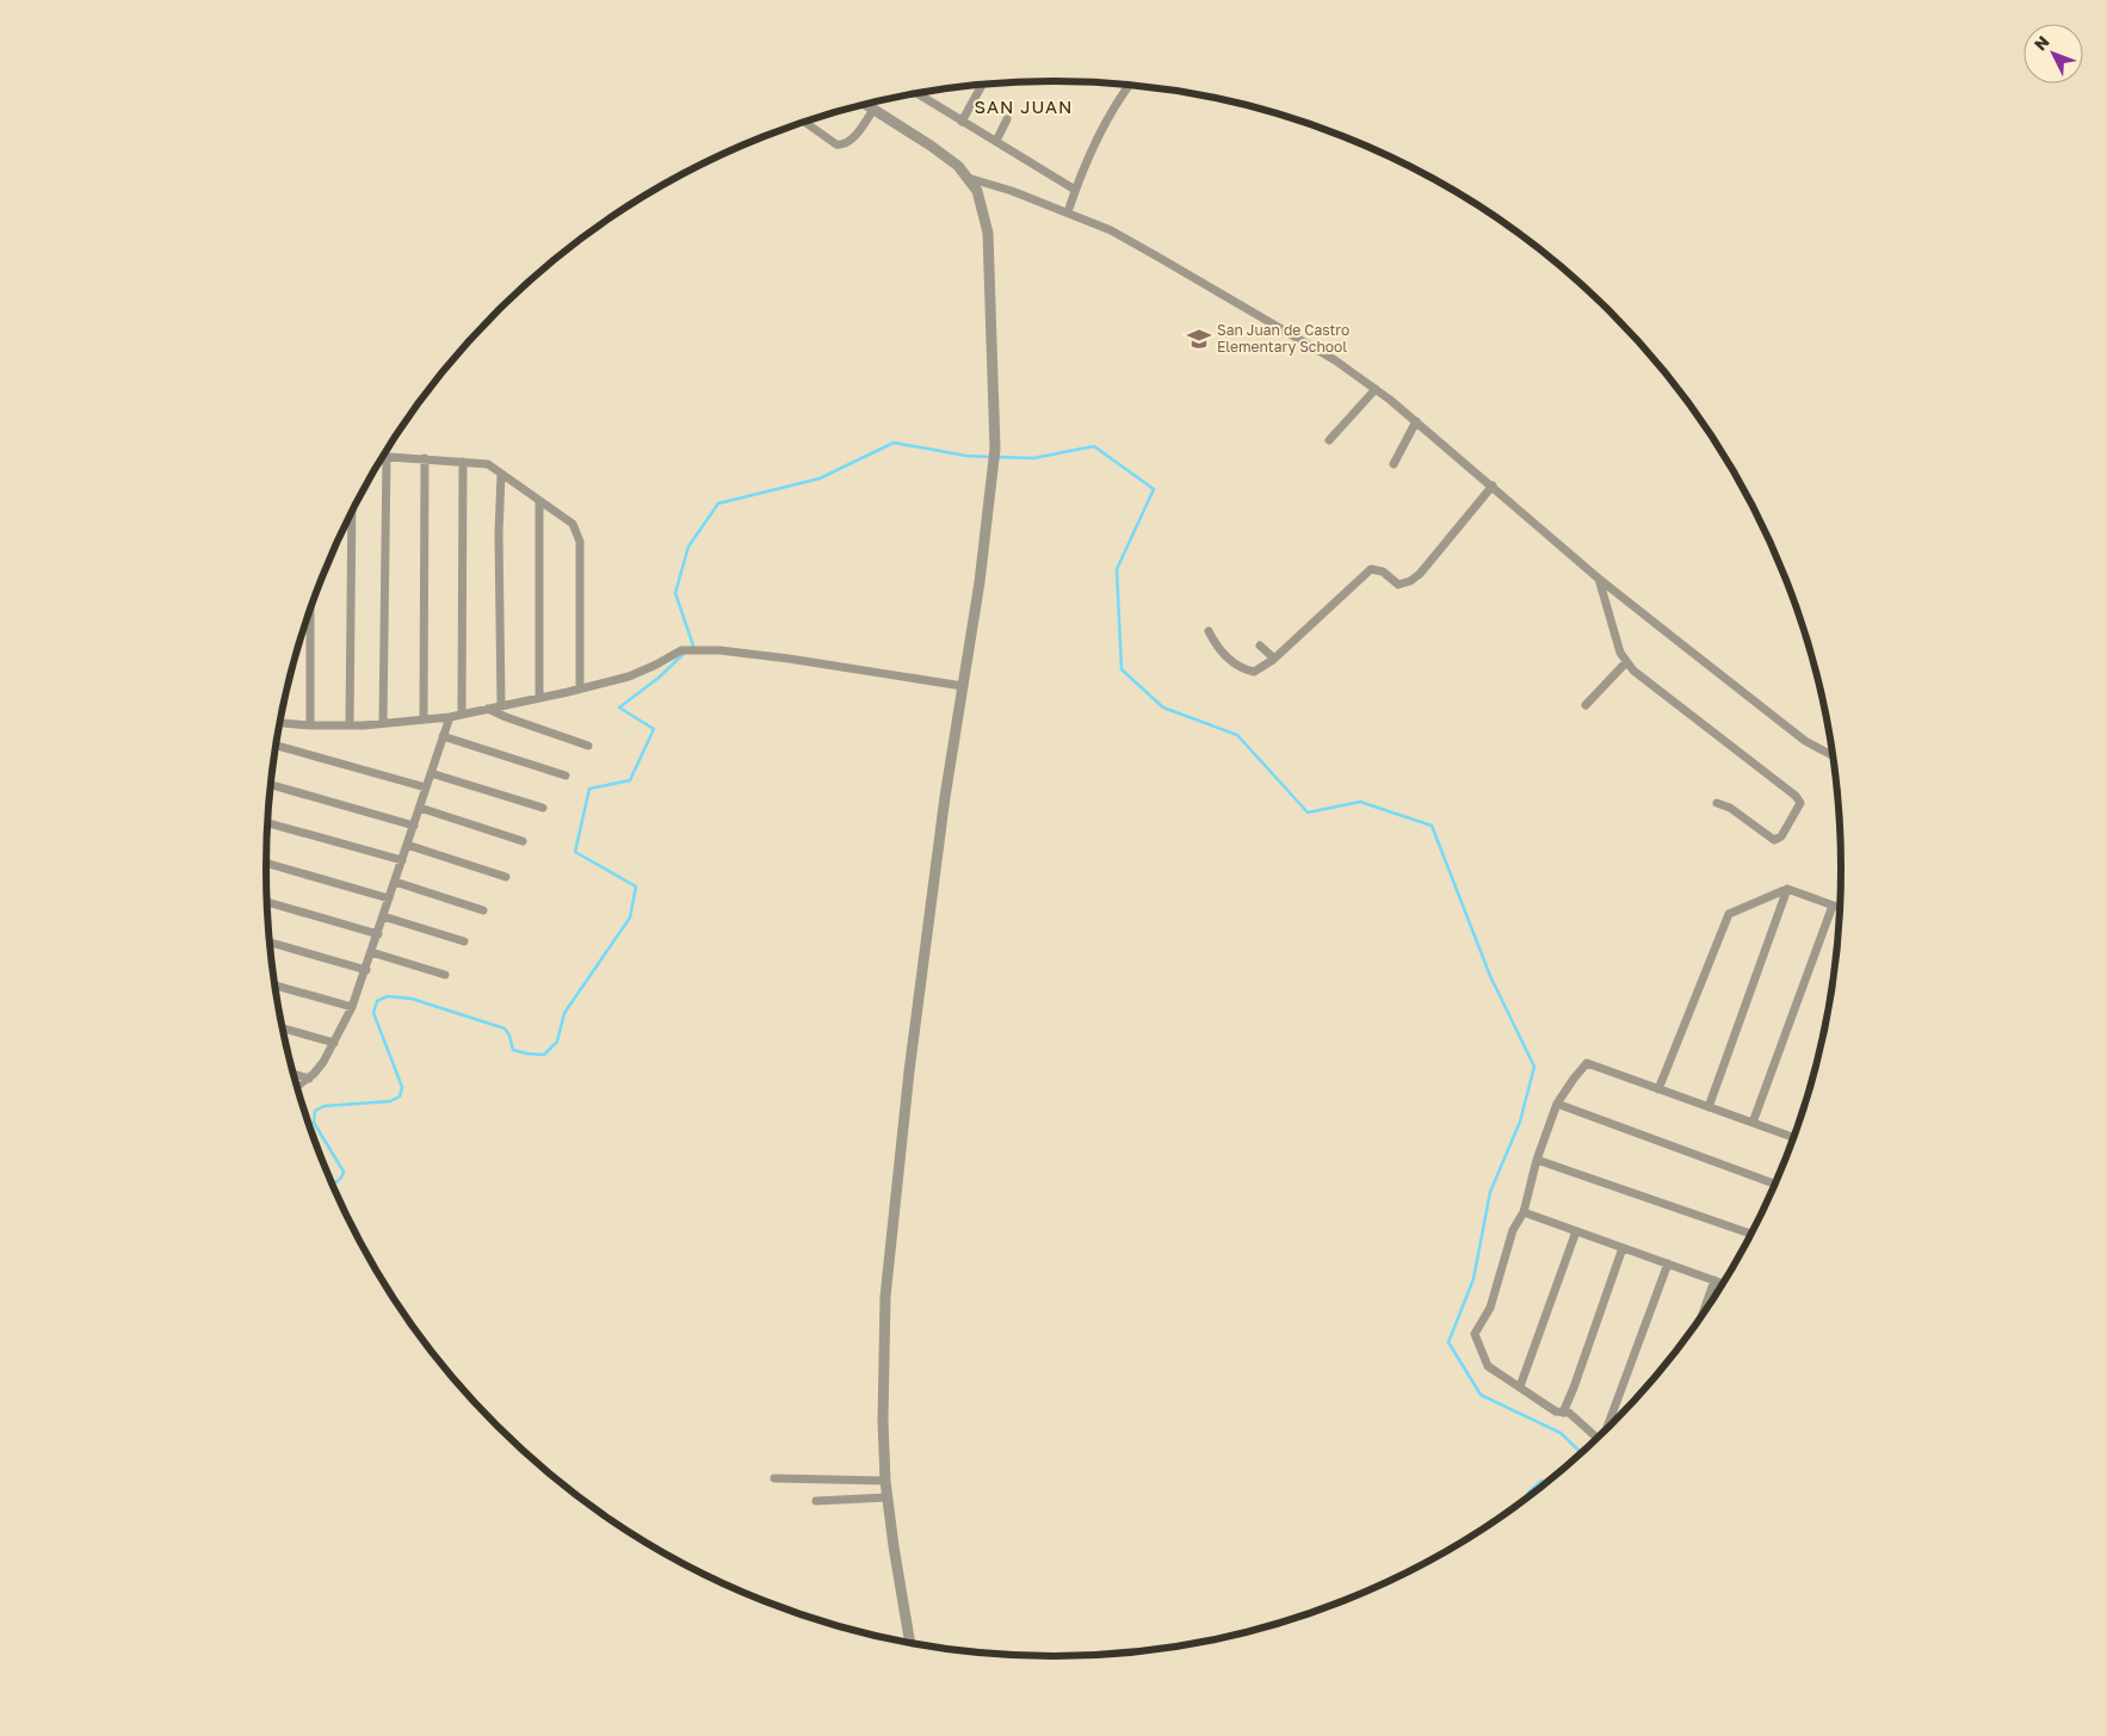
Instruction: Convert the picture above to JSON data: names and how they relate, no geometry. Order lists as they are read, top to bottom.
{
  "districts": ["SAN JUAN"],
  "places": {
    "school or university": ["San Juan de Castro Elementary School"]
  },
  "north": "top left"
}
